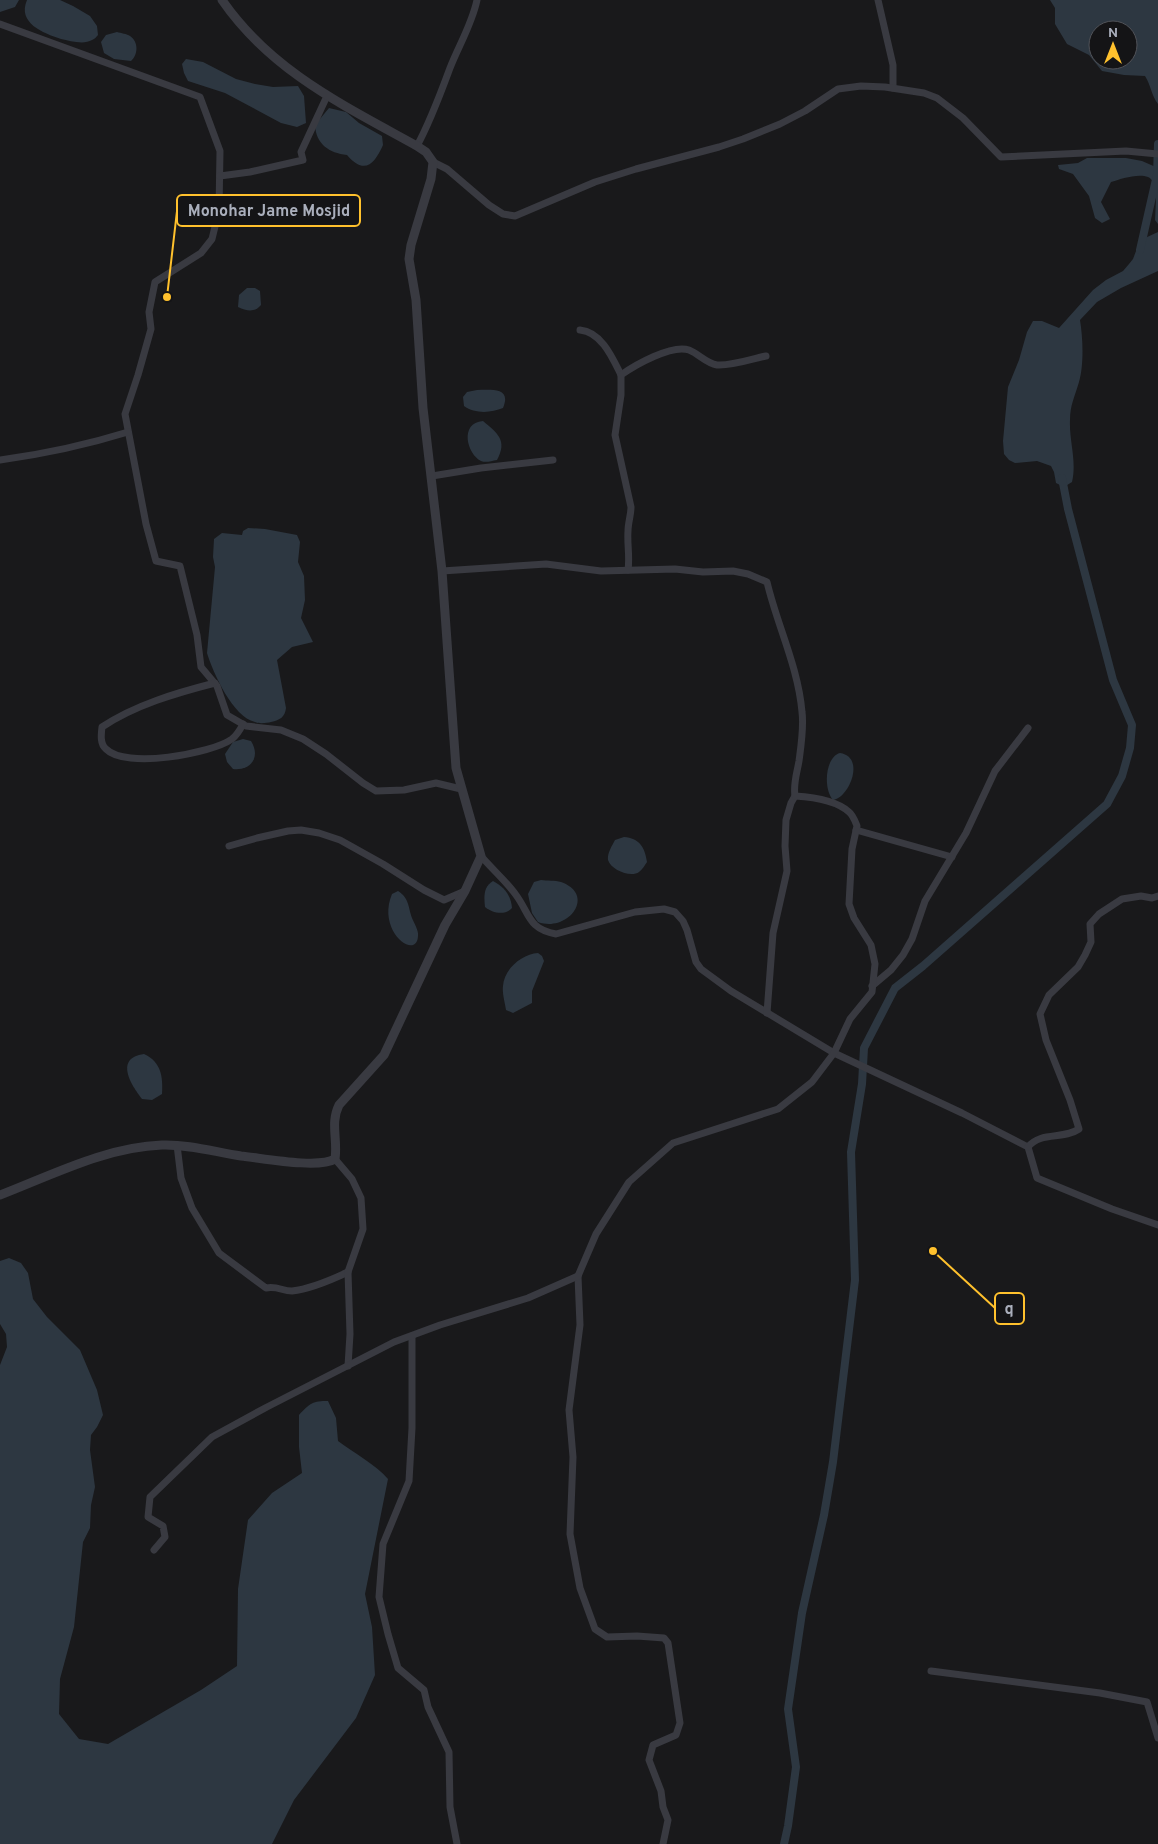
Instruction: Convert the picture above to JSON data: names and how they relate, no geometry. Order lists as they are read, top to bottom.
{
  "places": ["Monohar Jame Mosjid", "q"],
  "north": "top"
}
